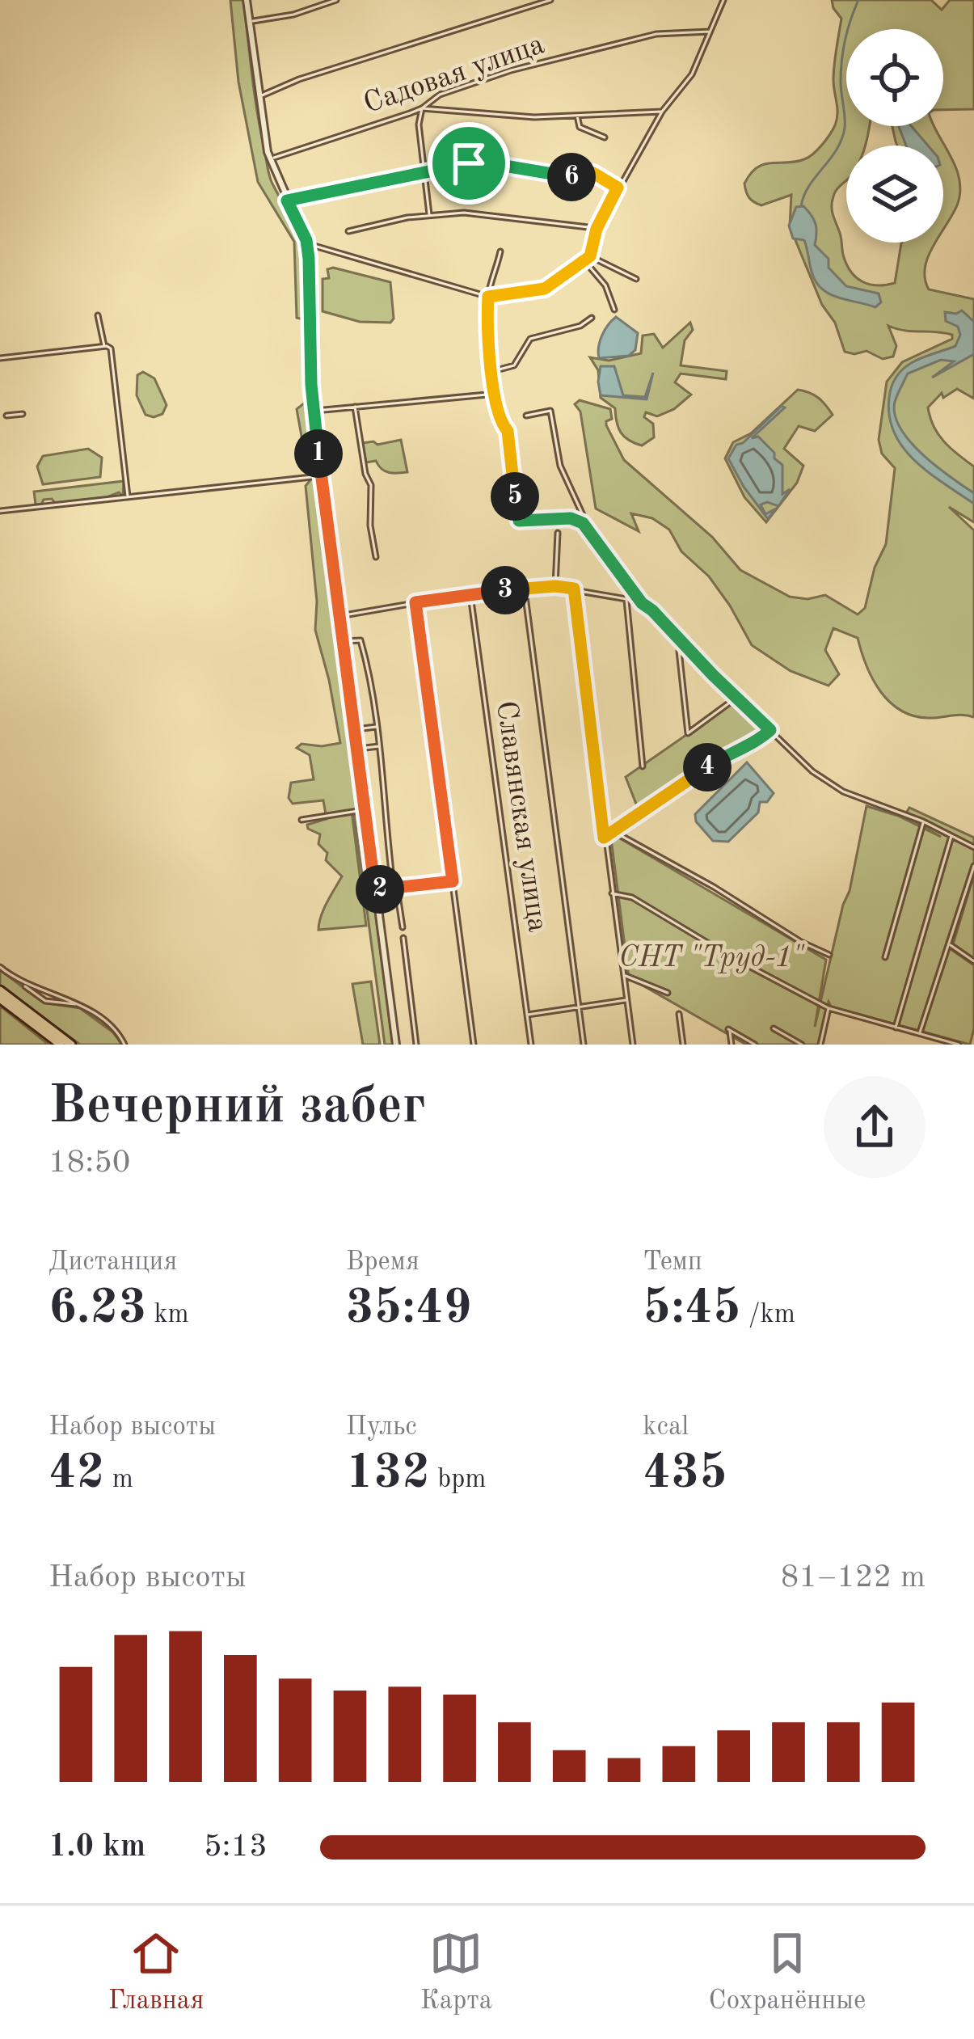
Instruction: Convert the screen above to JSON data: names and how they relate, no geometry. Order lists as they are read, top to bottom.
{
  "streets": {
    "street": ["Садовая улица", "Славянская улица"]
  },
  "parks": ["СНТ \"Труд-1\""],
  "page": {
    "pins": [
      "6",
      "1",
      "5",
      "3",
      "4",
      "2"
    ],
    "heading": ["Вечерний забег", "18:50"],
    "stats": [
      ["Дистанция", "6.23 km"],
      ["Время", "35:49"],
      ["Темп", "5:45 /km"],
      ["Набор высоты", "42 m"],
      ["Пульс", "132 bpm"],
      ["kcal", "435"]
    ],
    "chart": ["Набор высоты", "81–122 m"],
    "list": [
      {
        "name": "1.0 km",
        "note": "5:13"
      }
    ],
    "tabs": ["Главная", "Карта", "Сохранённые"]
  }
}
